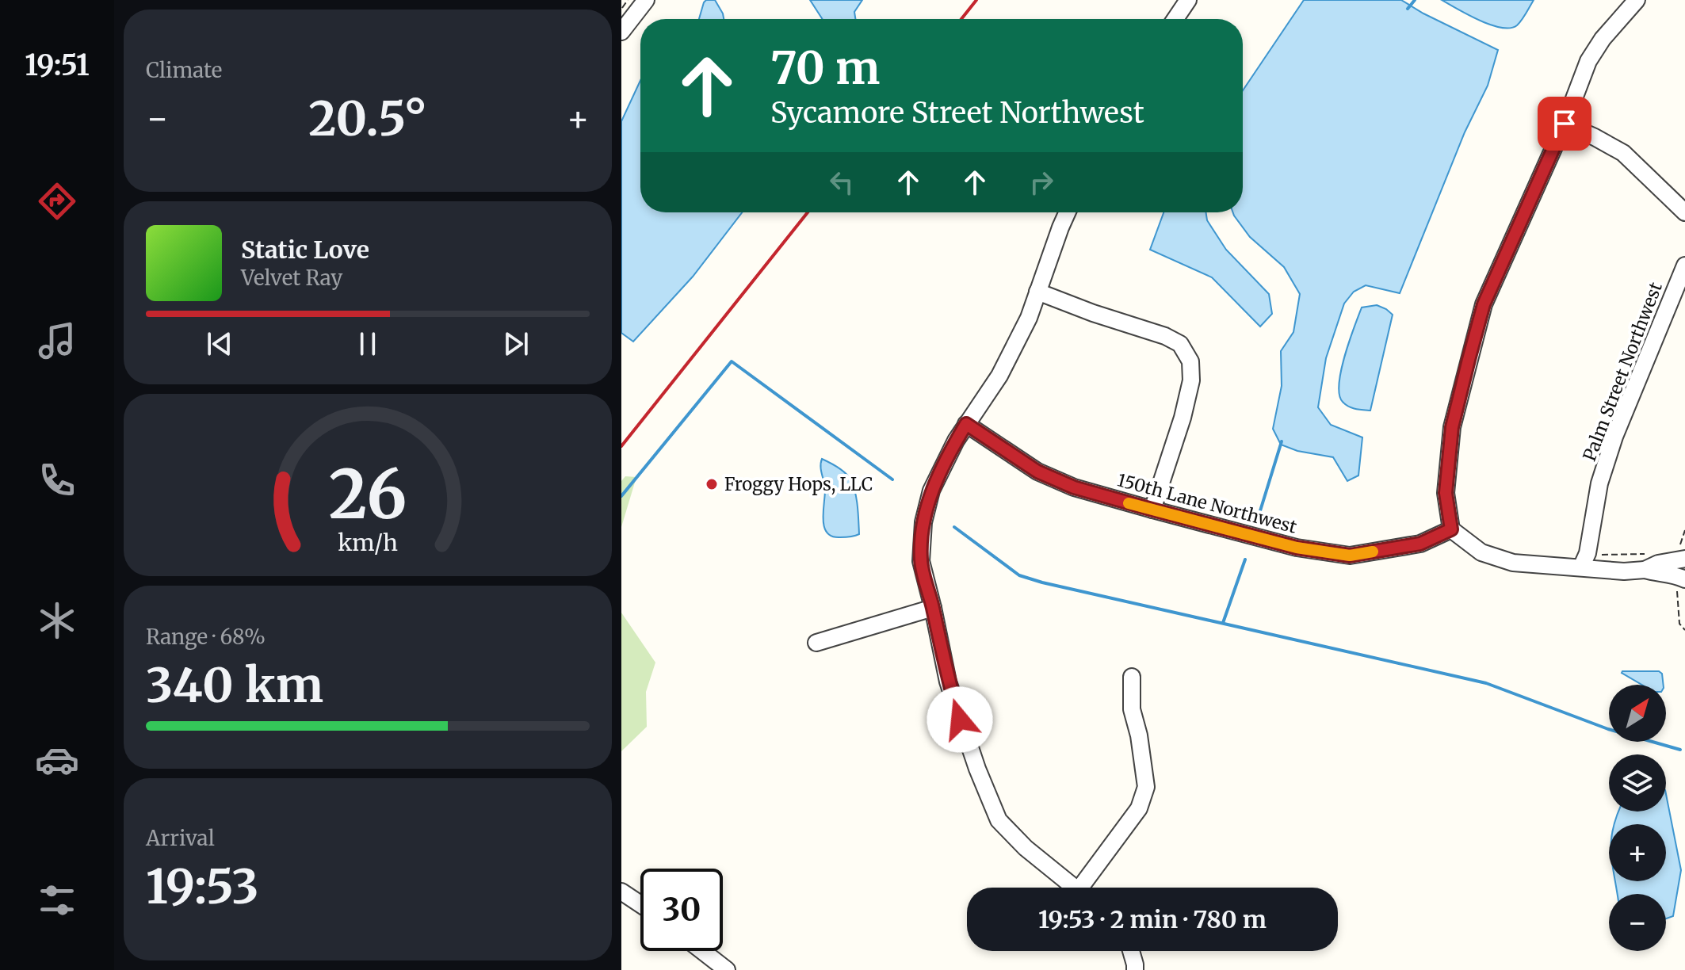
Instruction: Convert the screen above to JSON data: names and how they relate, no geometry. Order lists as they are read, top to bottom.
{
  "streets": {
    "street": ["Palm Street Northwest", "150th Lane Northwest"]
  },
  "places": ["Froggy Hops, LLC"],
  "north": "top right",
  "page": {
    "tabs": "19:51",
    "tile": [
      "Climate",
      ["Range · 68%", "340 km"],
      ["Arrival", "19:53"]
    ],
    "turn": ["70 m", "Sycamore Street Northwest"],
    "heat": ["−", "20.5°", "+"],
    "song": ["Static Love", "Velvet Ray"],
    "map_buttons": ["+", "−"],
    "limit": "30",
    "trip": "19:53 · 2 min · 780 m",
    "gauge": ["26", "km/h"]
  }
}
